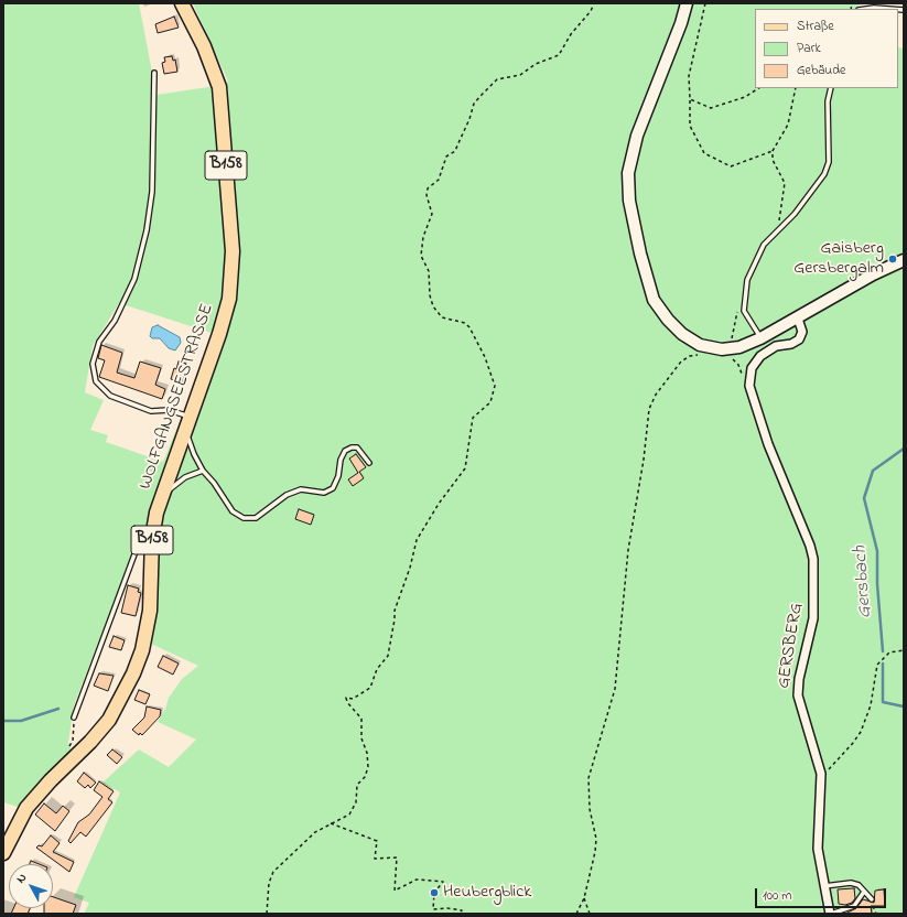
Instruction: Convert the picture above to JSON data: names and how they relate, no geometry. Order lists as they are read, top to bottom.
{
  "streets": {
    "main road": ["B158", "WOLFGANGSEESTRASSE"],
    "street": ["GERSBERG"]
  },
  "water": ["Gersbach"],
  "places": ["Gaisberg Gersbergalm", "Heubergblick"],
  "legend": ["Straße", "Park", "Gebäude"],
  "scale_bar": "100 m",
  "north": "top left"
}
